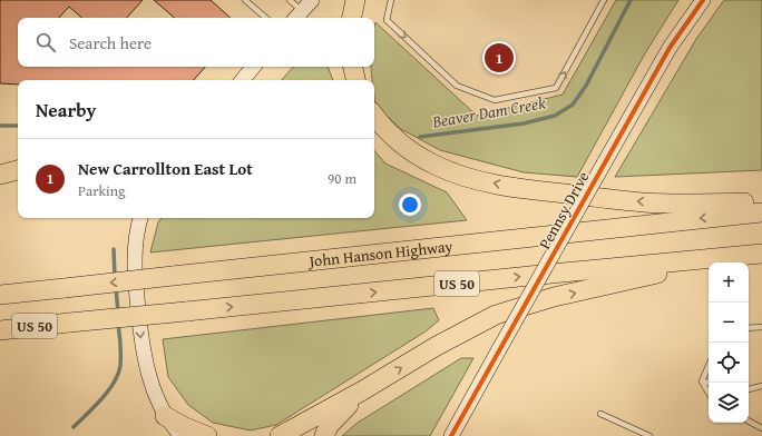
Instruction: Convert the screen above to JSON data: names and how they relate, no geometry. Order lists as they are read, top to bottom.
{
  "streets": {
    "highway": ["John Hanson Highway", "US 50"],
    "main road": ["Pennsy Drive"]
  },
  "water": ["Beaver Dam Creek"],
  "page": {
    "search": "Search here",
    "pins": "1",
    "heading": "Nearby",
    "list": [
      {
        "mark": "1",
        "name": "New Carrollton East Lot",
        "note": "Parking",
        "value": "90 m"
      }
    ],
    "map_buttons": ["+", "−"]
  }
}
